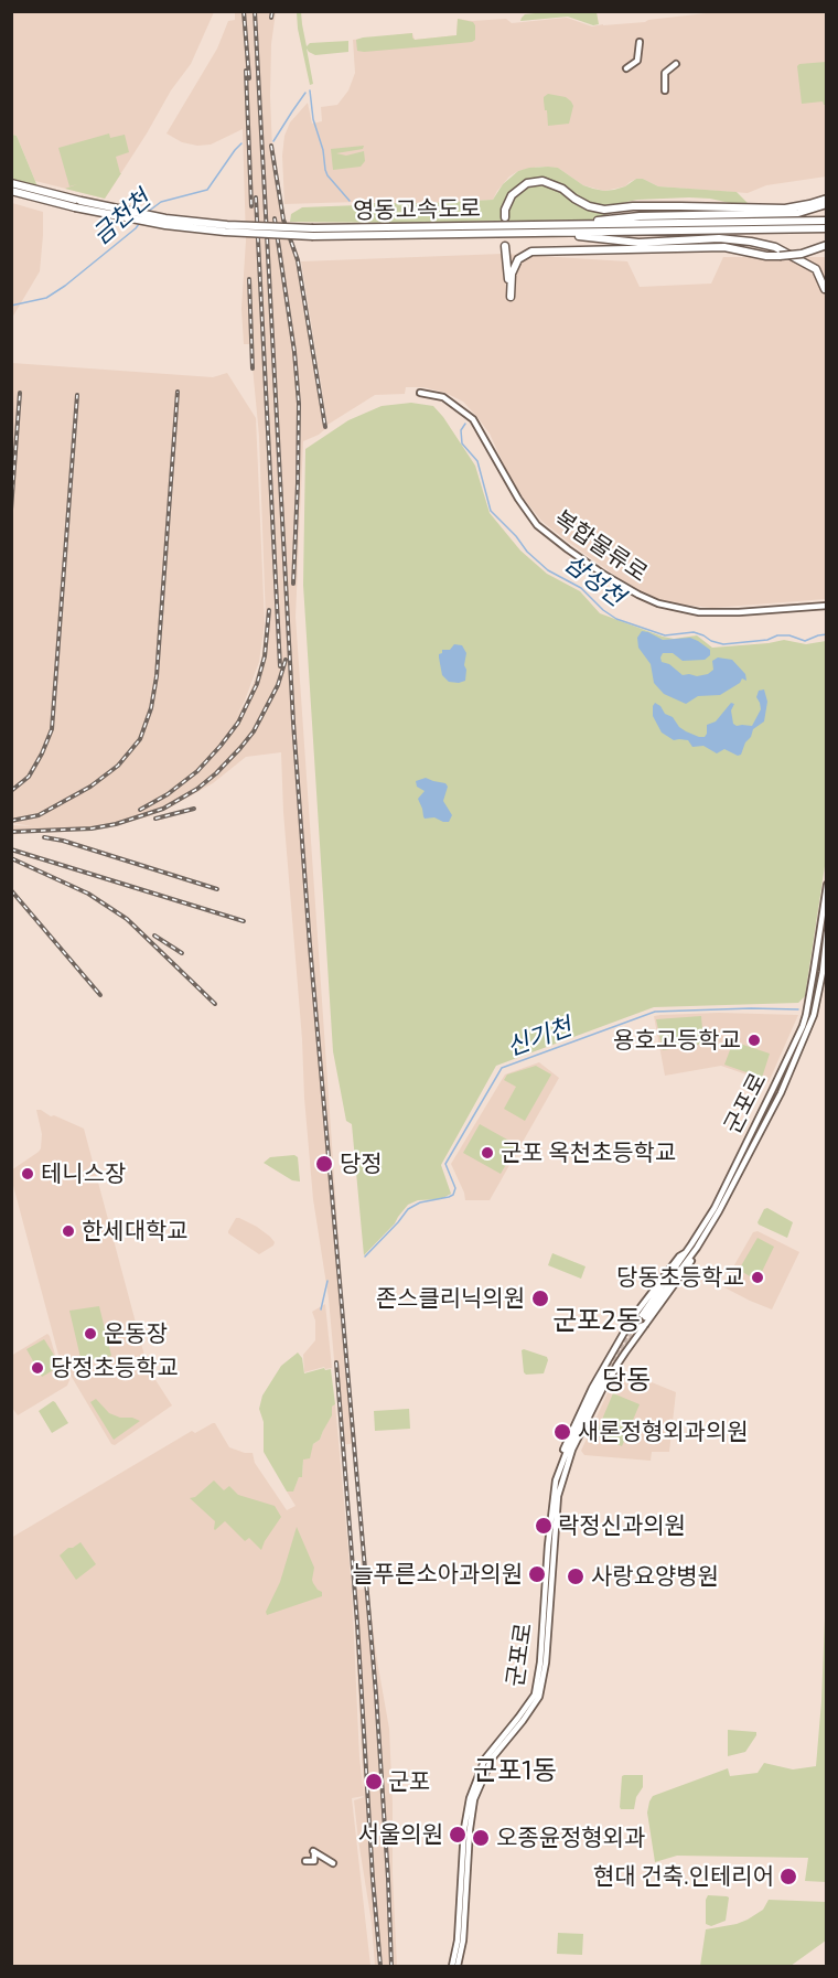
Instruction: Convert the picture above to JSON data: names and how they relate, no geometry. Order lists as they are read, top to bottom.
{
  "streets": {
    "highway": ["영동고속도로"],
    "main road": ["복합물류로", "군포로"]
  },
  "districts": ["군포2동", "당동", "군포1동"],
  "water": ["금천천", "삼성천", "신기천"],
  "places": [
    "용호고등학교",
    "군포 옥천초등학교",
    "당정",
    "테니스장",
    "한세대학교",
    "당동초등학교",
    "존스클리닉의원",
    "운동장",
    "당정초등학교",
    "새론정형외과의원",
    "락정신과의원",
    "늘푸른소아과의원",
    "사랑요양병원",
    "군포",
    "서울의원",
    "오종윤정형외과",
    "현대 건축.인테리어"
  ]
}
